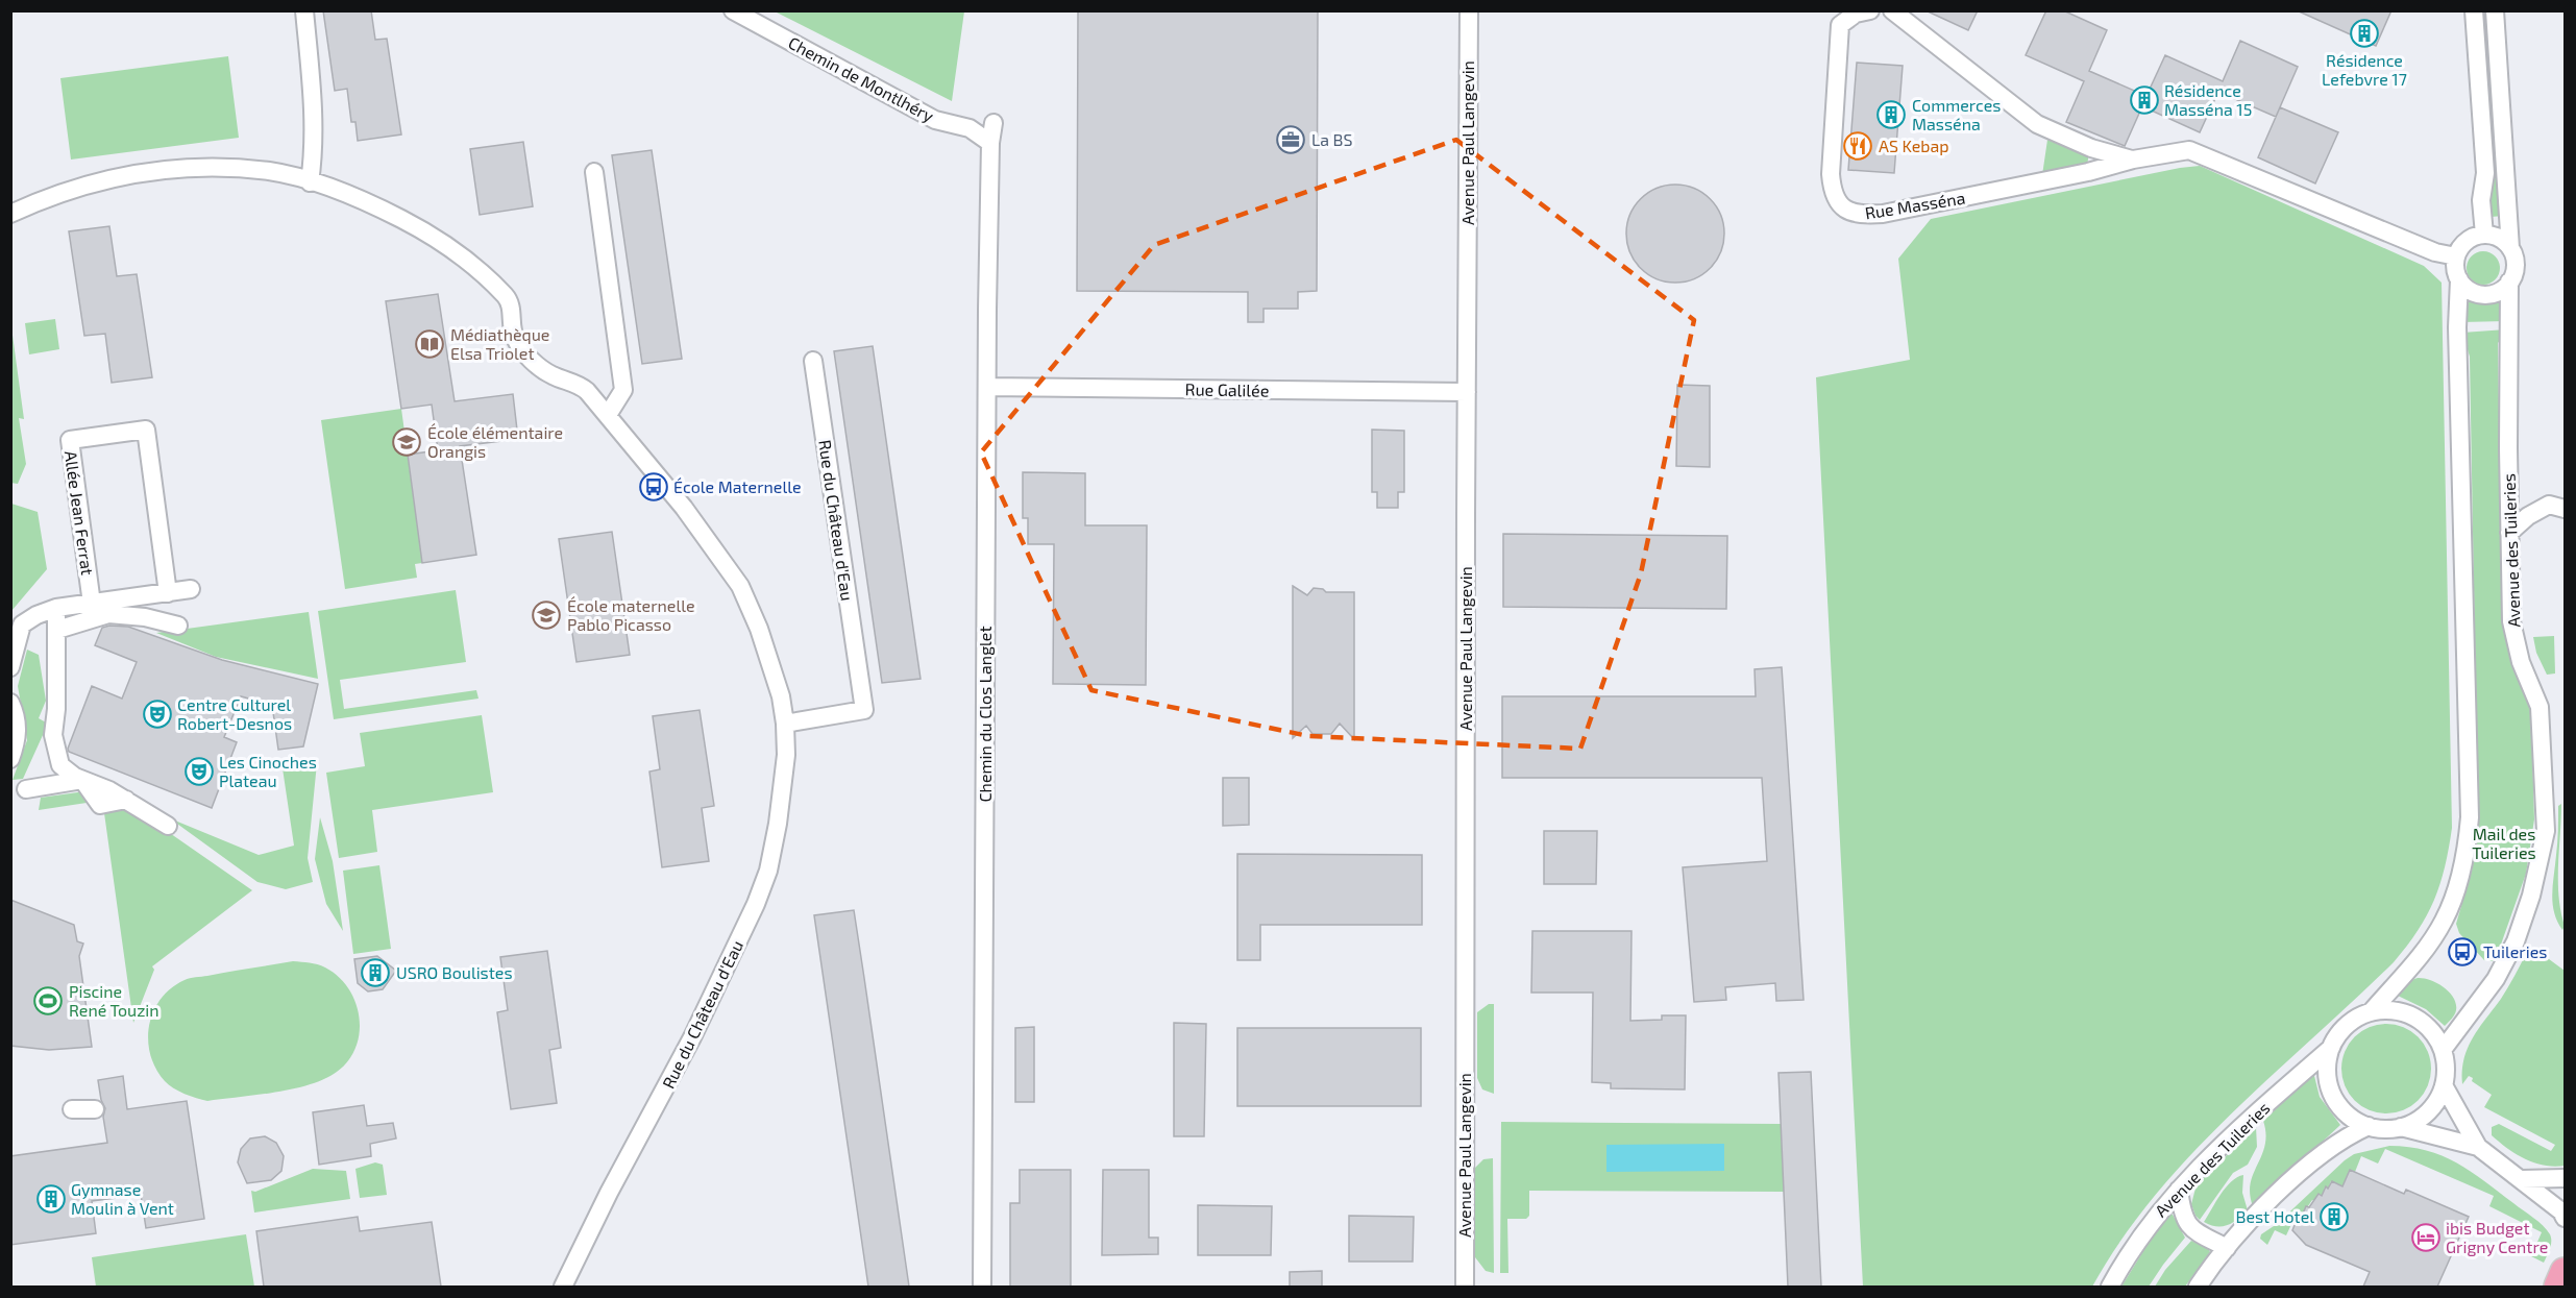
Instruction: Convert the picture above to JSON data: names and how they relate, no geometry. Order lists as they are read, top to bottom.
{
  "streets": {
    "street": [
      "Chemin de Montlhéry",
      "Avenue Paul Langevin",
      "Rue Masséna",
      "Rue Galilée",
      "Allée Jean Ferrat",
      "Rue du Château d'Eau",
      "Avenue des Tuileries",
      "Chemin du Clos Langlet"
    ]
  },
  "crossings": [
    ["Chemin de Montlhéry", "Chemin du Clos Langlet"],
    ["Avenue Paul Langevin", "Rue Galilée"],
    ["Rue Masséna", "Avenue des Tuileries"],
    ["Rue Galilée", "Chemin du Clos Langlet"]
  ],
  "parks": ["Mail des Tuileries"],
  "places": {
    "building": [
      "Résidence Lefebvre 17",
      "Résidence Masséna 15",
      "Commerces Masséna",
      "USRO Boulistes",
      "Gymnase Moulin à Vent",
      "Best Hotel"
    ],
    "office": ["La BS"],
    "restaurant": ["AS Kebap"],
    "library": ["Médiathèque Elsa Triolet"],
    "school or university": ["École élémentaire Orangis", "École maternelle Pablo Picasso"],
    "bus stop": ["École Maternelle", "Tuileries"],
    "theatre": ["Centre Culturel Robert-Desnos", "Les Cinoches Plateau"],
    "sports": ["Piscine René Touzin"],
    "hotel": ["ibis Budget Grigny Centre"]
  }
}
